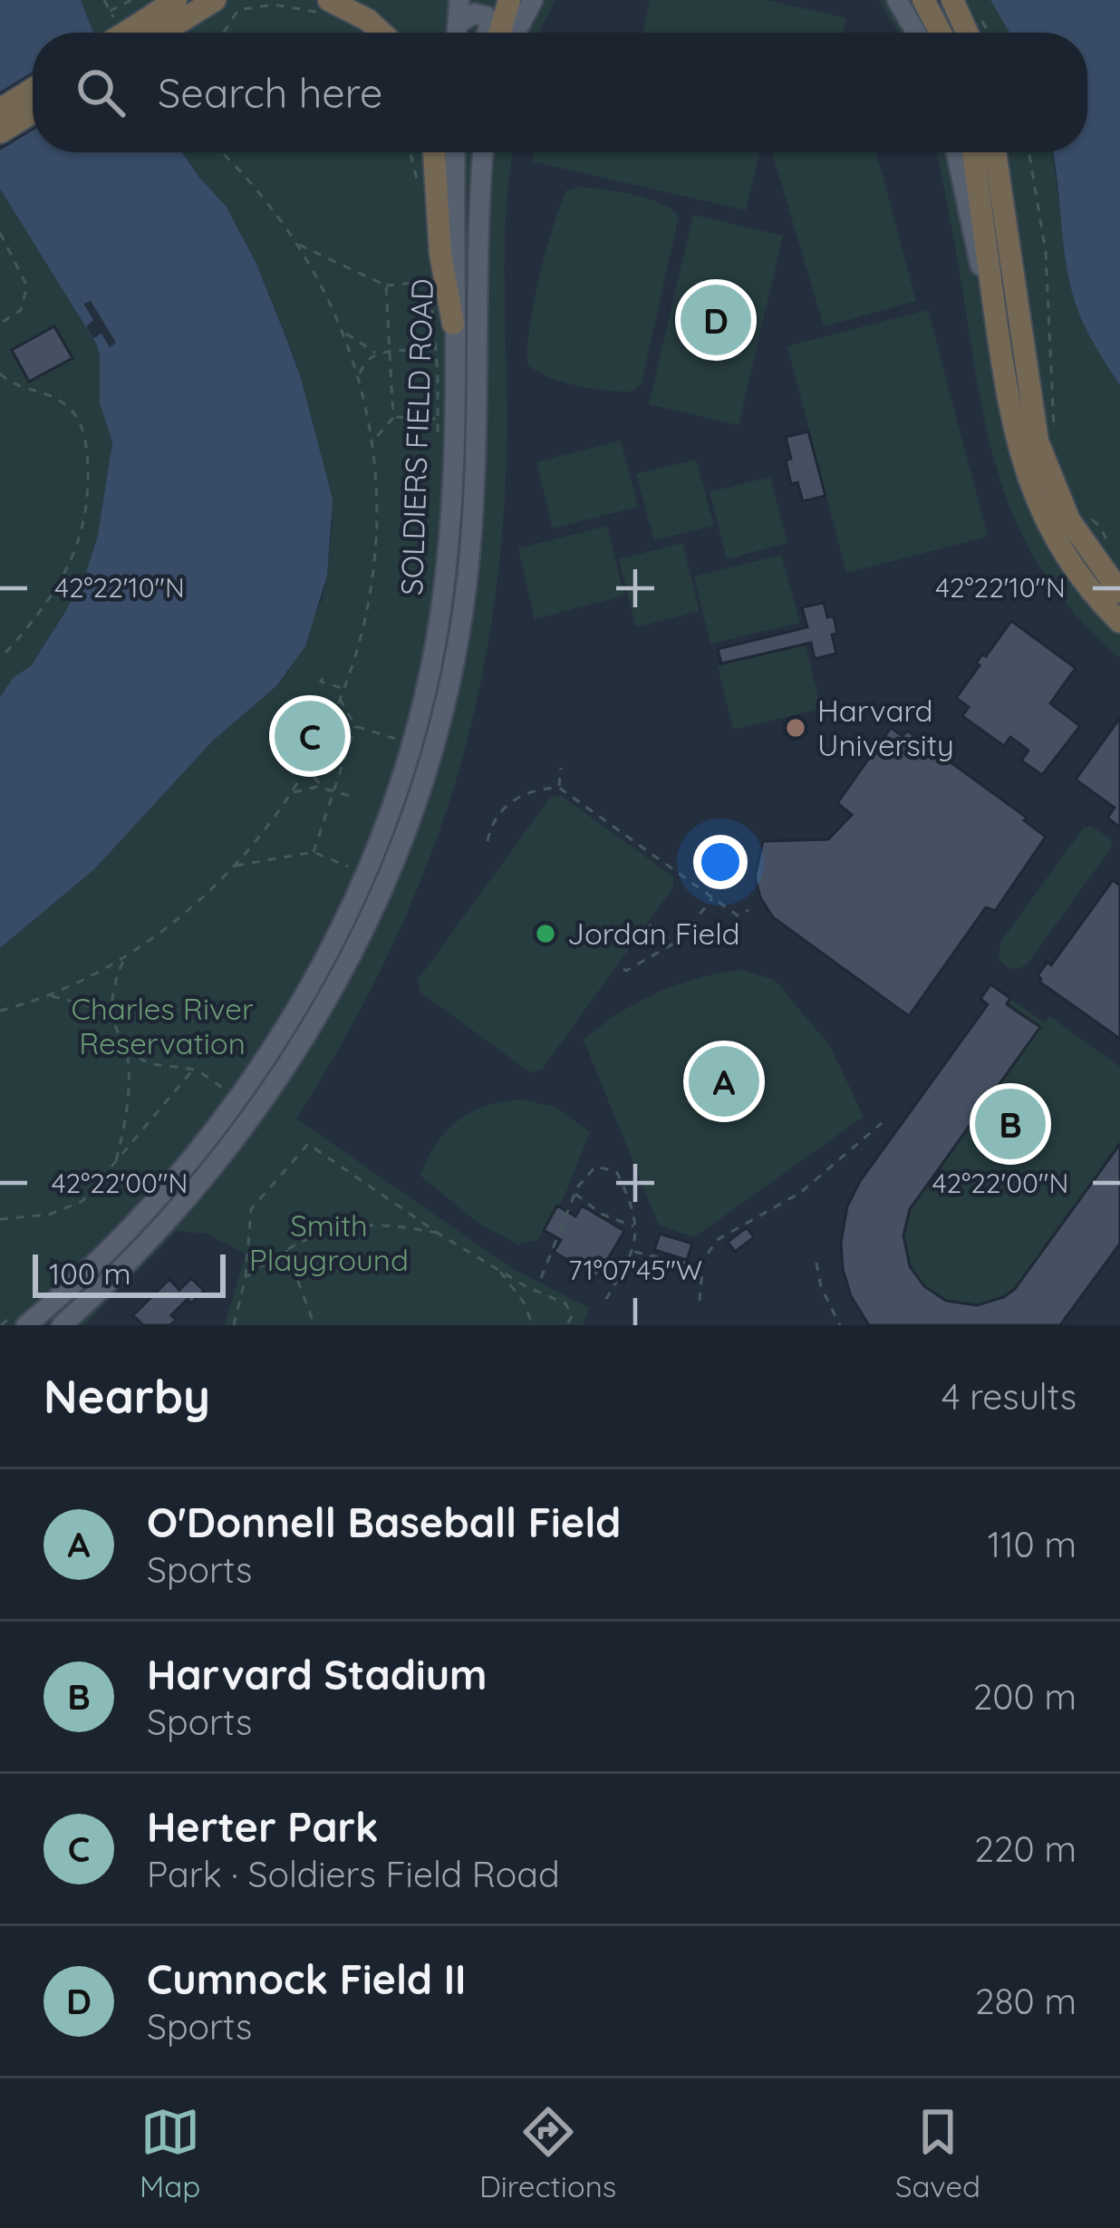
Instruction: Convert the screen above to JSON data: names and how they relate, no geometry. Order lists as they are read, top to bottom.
{
  "streets": {
    "main road": ["SOLDIERS FIELD ROAD"]
  },
  "parks": ["Charles River Reservation", "Smith Playground"],
  "places": ["Harvard University", "Jordan Field"],
  "scale_bar": "100 m",
  "page": {
    "search": "Search here",
    "pins": [
      "D",
      "C",
      "A",
      "B"
    ],
    "scale": "100 m",
    "heading": ["Nearby", "4 results"],
    "list": [
      {
        "mark": "A",
        "name": "O'Donnell Baseball Field",
        "note": "Sports",
        "value": "110 m"
      },
      {
        "mark": "B",
        "name": "Harvard Stadium",
        "note": "Sports",
        "value": "200 m"
      },
      {
        "mark": "C",
        "name": "Herter Park",
        "note": "Park · Soldiers Field Road",
        "value": "220 m"
      },
      {
        "mark": "D",
        "name": "Cumnock Field II",
        "note": "Sports",
        "value": "280 m"
      }
    ],
    "nav": ["Map", "Directions", "Saved"]
  },
  "coordinates": ["42°22'10\"N", "42°22'00\"N", "71°07'45\"W"]
}
